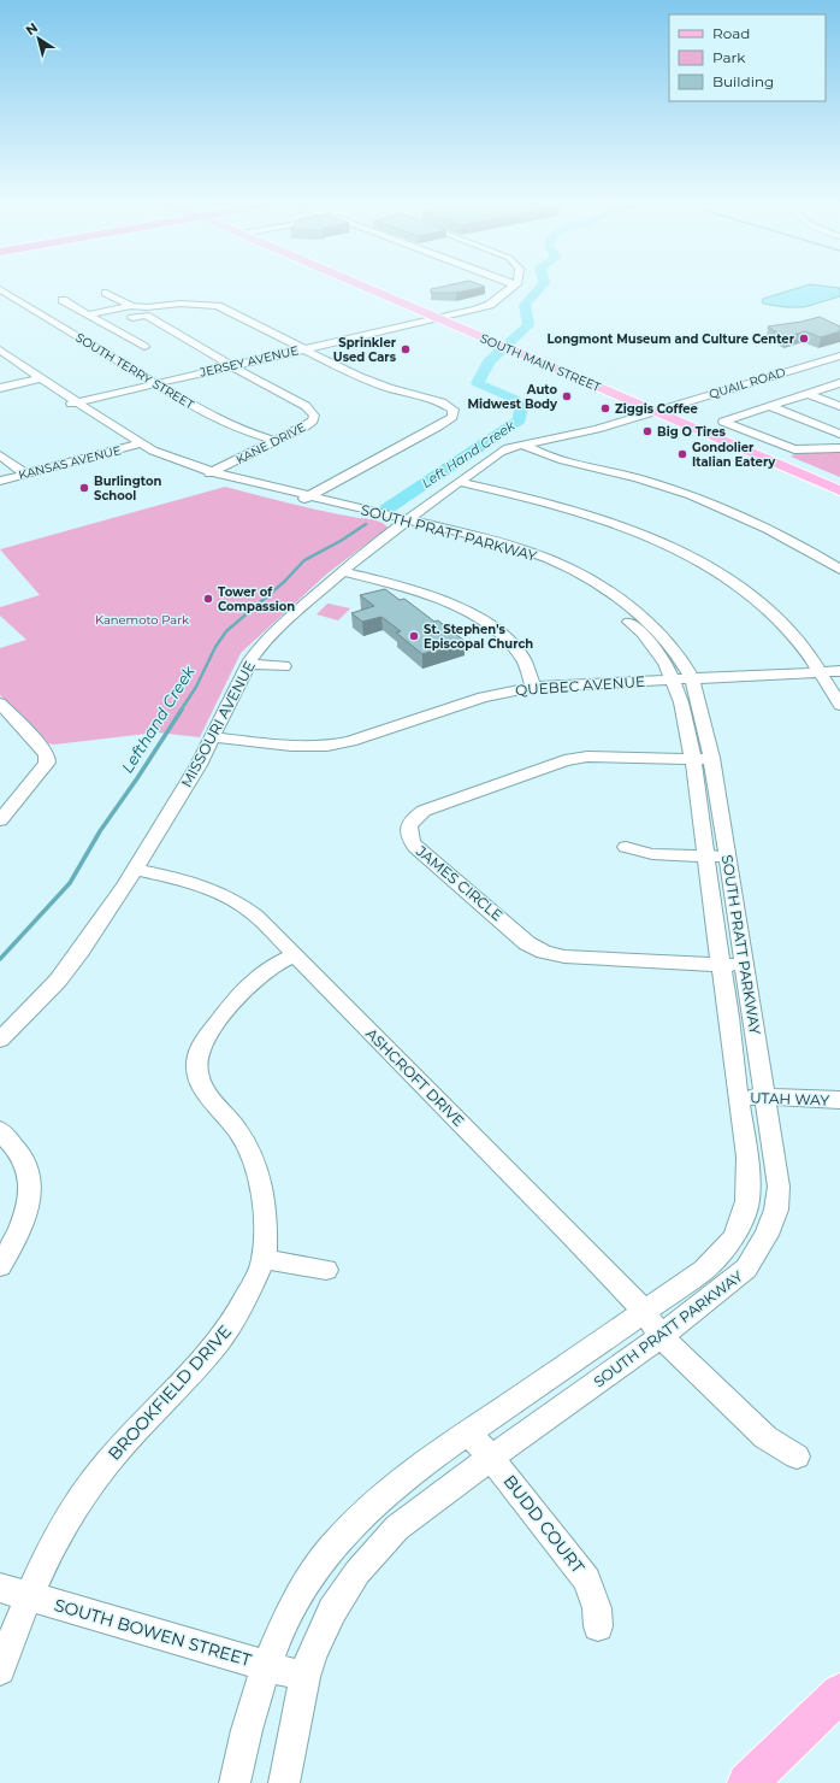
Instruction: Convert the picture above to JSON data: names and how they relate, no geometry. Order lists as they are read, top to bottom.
{
  "streets": {
    "main road": ["SOUTH MAIN STREET"],
    "street": [
      "JERSEY AVENUE",
      "SOUTH TERRY STREET",
      "QUAIL ROAD",
      "KANE DRIVE",
      "KANSAS AVENUE",
      "SOUTH PRATT PARKWAY",
      "QUEBEC AVENUE",
      "MISSOURI AVENUE",
      "JAMES CIRCLE",
      "ASHCROFT DRIVE",
      "UTAH WAY",
      "BROOKFIELD DRIVE",
      "BUDD COURT",
      "SOUTH BOWEN STREET"
    ]
  },
  "crossings": [
    ["JERSEY AVENUE", "SOUTH MAIN STREET"],
    ["JERSEY AVENUE", "SOUTH TERRY STREET"],
    ["JERSEY AVENUE", "KANE DRIVE"],
    ["JERSEY AVENUE", "SOUTH PRATT PARKWAY"],
    ["SOUTH MAIN STREET", "QUAIL ROAD"],
    ["SOUTH MAIN STREET", "MISSOURI AVENUE"],
    ["SOUTH TERRY STREET", "KANE DRIVE"],
    ["QUAIL ROAD", "MISSOURI AVENUE"],
    ["KANE DRIVE", "SOUTH PRATT PARKWAY"],
    ["KANSAS AVENUE", "SOUTH PRATT PARKWAY"],
    ["SOUTH PRATT PARKWAY", "QUEBEC AVENUE"],
    ["SOUTH PRATT PARKWAY", "MISSOURI AVENUE"],
    ["SOUTH PRATT PARKWAY", "JAMES CIRCLE"],
    ["SOUTH PRATT PARKWAY", "ASHCROFT DRIVE"],
    ["SOUTH PRATT PARKWAY", "UTAH WAY"],
    ["SOUTH PRATT PARKWAY", "BUDD COURT"],
    ["SOUTH PRATT PARKWAY", "SOUTH BOWEN STREET"],
    ["QUEBEC AVENUE", "MISSOURI AVENUE"],
    ["MISSOURI AVENUE", "ASHCROFT DRIVE"],
    ["ASHCROFT DRIVE", "BROOKFIELD DRIVE"],
    ["BROOKFIELD DRIVE", "SOUTH BOWEN STREET"]
  ],
  "water": ["Left Hand Creek", "Lefthand Creek"],
  "parks": ["Kanemoto Park"],
  "places": [
    "Longmont Museum and Culture Center",
    "Sprinkler Used Cars",
    "Auto Midwest Body",
    "Ziggis Coffee",
    "Big O Tires",
    "Gondolier Italian Eatery",
    "Burlington School",
    "Tower of Compassion",
    "St. Stephen's Episcopal Church"
  ],
  "legend": ["Road", "Park", "Building"],
  "north": "top left"
}
